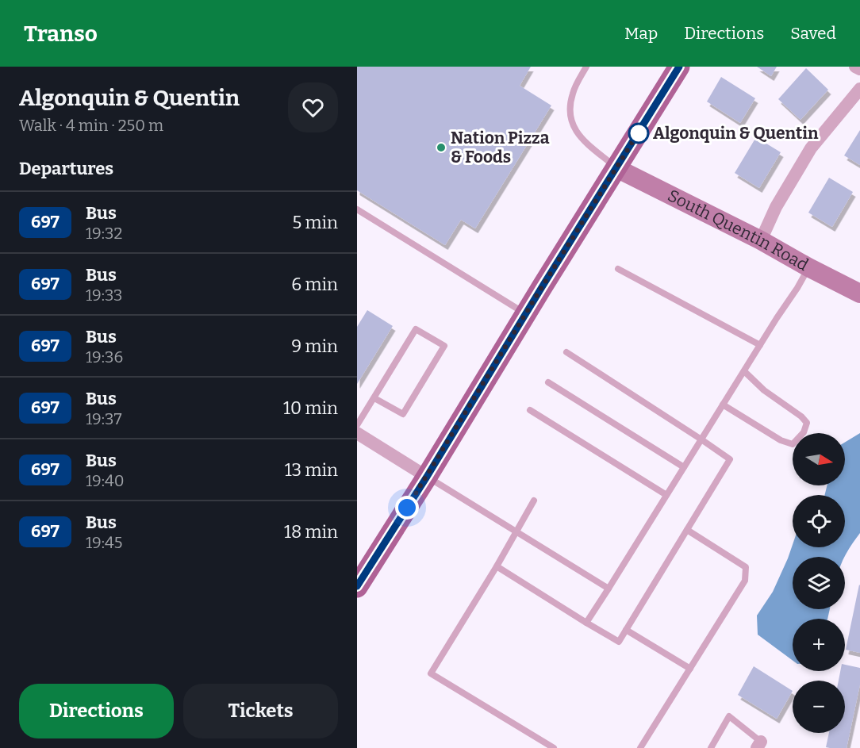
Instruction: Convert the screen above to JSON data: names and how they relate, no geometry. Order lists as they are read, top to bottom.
{
  "streets": {
    "main road": ["South Quentin Road"]
  },
  "places": ["Algonquin & Quentin", "Nation Pizza & Foods"],
  "lines": ["bus line 697"],
  "north": "right",
  "page": {
    "header": "Transo",
    "nav": ["Map", "Directions", "Saved"],
    "heading": [
      ["Algonquin & Quentin", "Walk · 4 min · 250 m"],
      "Departures"
    ],
    "list": [
      {
        "mark": "697",
        "name": "Bus",
        "note": "19:32",
        "value": "5 min"
      },
      {
        "mark": "697",
        "name": "Bus",
        "note": "19:33",
        "value": "6 min"
      },
      {
        "mark": "697",
        "name": "Bus",
        "note": "19:36",
        "value": "9 min"
      },
      {
        "mark": "697",
        "name": "Bus",
        "note": "19:37",
        "value": "10 min"
      },
      {
        "mark": "697",
        "name": "Bus",
        "note": "19:40",
        "value": "13 min"
      },
      {
        "mark": "697",
        "name": "Bus",
        "note": "19:45",
        "value": "18 min"
      }
    ],
    "map_buttons": ["+", "−"],
    "buttons": ["Directions", "Tickets"]
  }
}
